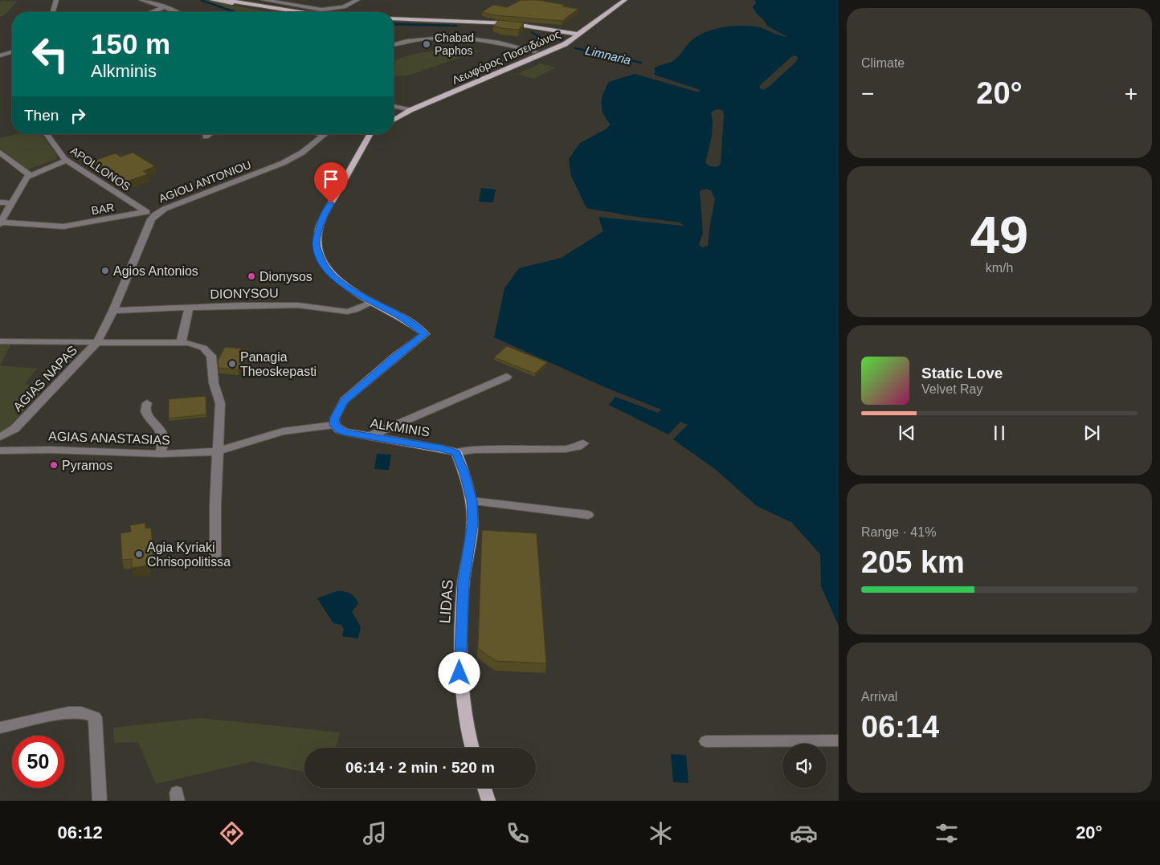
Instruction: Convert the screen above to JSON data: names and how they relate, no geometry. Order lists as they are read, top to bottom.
{
  "streets": {
    "main road": ["Λεωφόρος Ποσειδώνος", "ALKMINIS", "LIDAS"],
    "street": [
      "APOLLONOS",
      "AGIOU ANTONIOU",
      "BAR",
      "DIONYSOU",
      "AGIAS NAPAS",
      "AGIAS ANASTASIAS"
    ]
  },
  "crossings": [
    ["APOLLONOS", "AGIOU ANTONIOU"],
    ["APOLLONOS", "BAR"],
    ["AGIOU ANTONIOU", "DIONYSOU"],
    ["AGIOU ANTONIOU", "AGIAS NAPAS"],
    ["ALKMINIS", "LIDAS"]
  ],
  "water": ["Limnaria"],
  "places": [
    "Chabad Paphos",
    "Agios Antonios",
    "Dionysos",
    "Panagia Theoskepasti",
    "Pyramos",
    "Agia Kyriaki Chrisopolitissa"
  ],
  "page": {
    "tile": [
      "Climate",
      ["49", "km/h"],
      ["Range · 41%", "205 km"],
      ["Arrival", "06:14"]
    ],
    "turn": ["150 m", "Alkminis"],
    "heat": ["−", "20°", "+"],
    "then": "Then",
    "song": ["Static Love", "Velvet Ray"],
    "limit": "50",
    "trip": "06:14 · 2 min · 520 m",
    "tabs": ["06:12", "20°"]
  }
}
